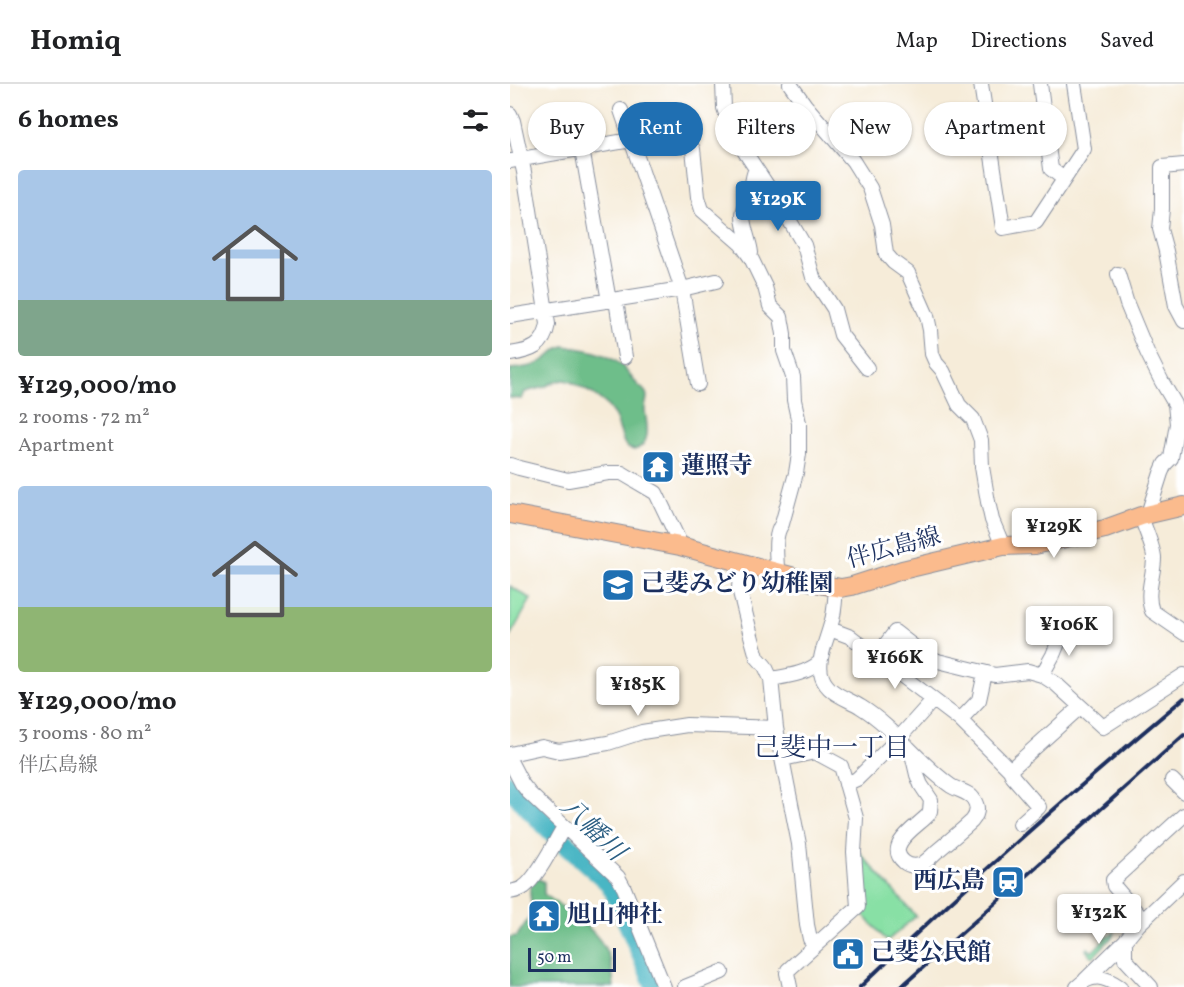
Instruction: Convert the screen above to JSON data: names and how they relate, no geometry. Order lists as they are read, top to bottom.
{
  "streets": {
    "main road": ["伴広島線"]
  },
  "districts": ["己斐中一丁目"],
  "water": ["八幡川"],
  "places": {
    "temple": ["蓮照寺", "旭山神社"],
    "school or university": ["己斐みどり幼稚園"],
    "station": ["西広島"],
    "public building": ["己斐公民館"]
  },
  "scale_bar": "50 m",
  "page": {
    "header": "Homiq",
    "nav": ["Map", "Directions", "Saved"],
    "heading": "6 homes",
    "chip": [
      "Buy",
      "Rent",
      "Filters",
      "New",
      "Apartment"
    ],
    "list": [
      {
        "name": "¥129,000/mo",
        "note": "2 rooms · 72 m² · Apartment"
      },
      {
        "name": "¥129,000/mo",
        "note": "3 rooms · 80 m² · 伴広島線"
      }
    ],
    "price": [
      "¥129K",
      "¥129K",
      "¥106K",
      "¥166K",
      "¥185K",
      "¥132K"
    ],
    "scale": "50 m"
  }
}
